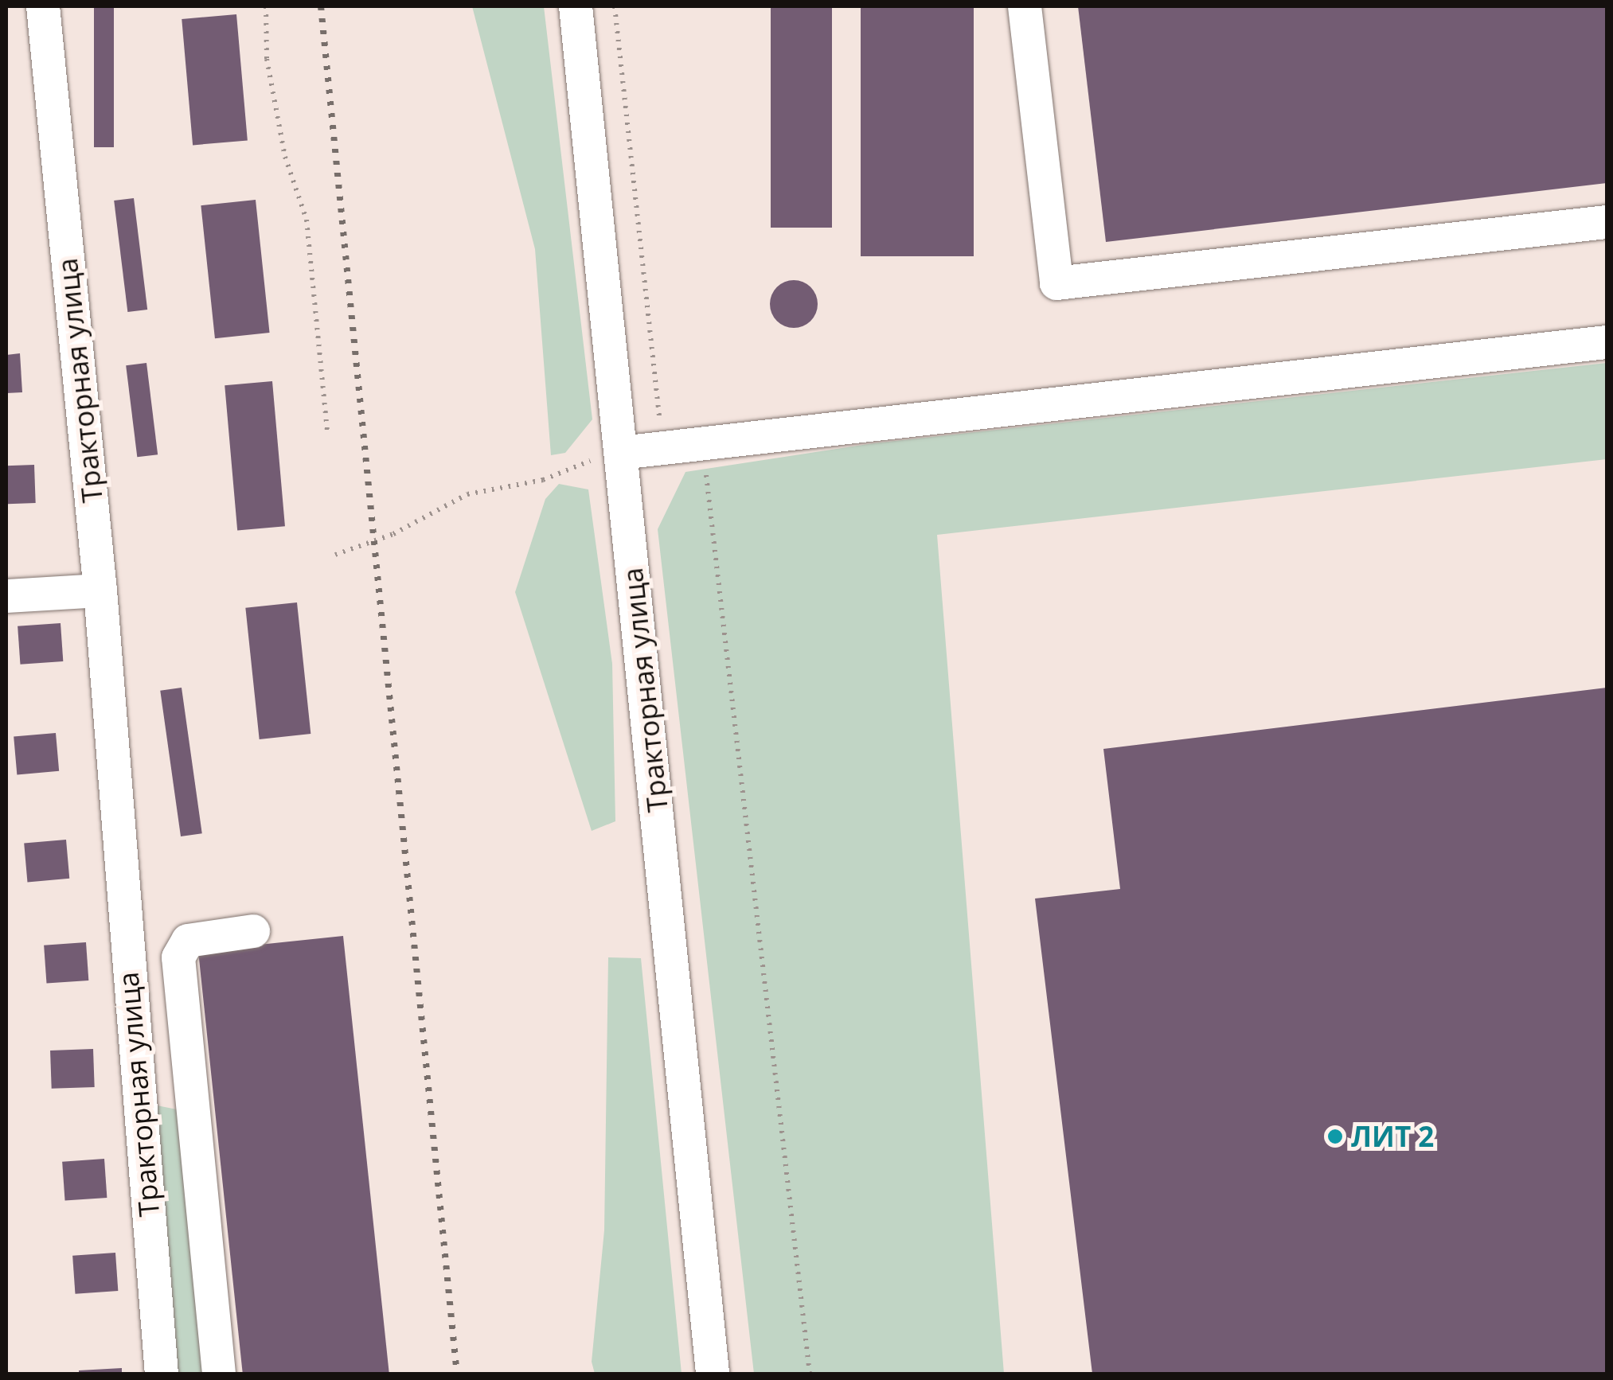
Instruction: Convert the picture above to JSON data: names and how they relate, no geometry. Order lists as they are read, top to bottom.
{
  "streets": {
    "street": ["Тракторная улица"]
  },
  "places": ["ЛИТ 2"]
}
